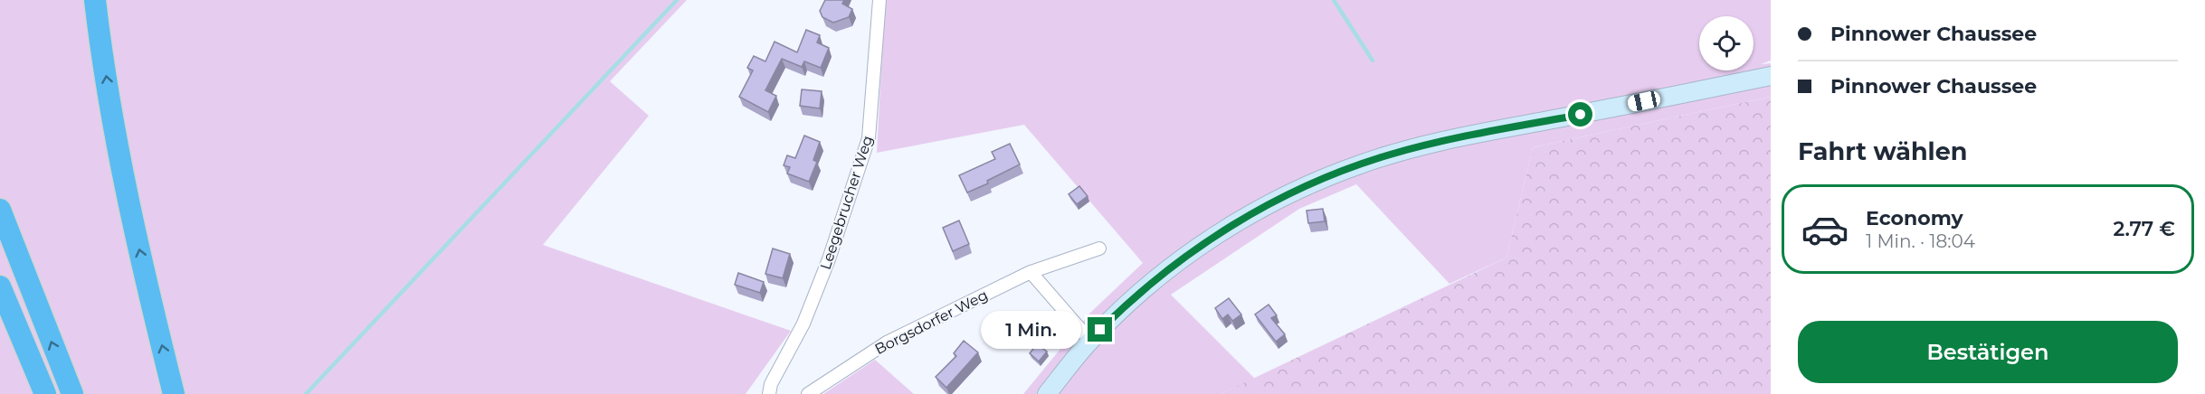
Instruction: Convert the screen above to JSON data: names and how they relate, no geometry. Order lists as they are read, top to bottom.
{
  "streets": {
    "street": ["Leegebrucher Weg", "Borgsdorfer Weg"]
  },
  "page": {
    "banner": ["Pinnower Chaussee", "Pinnower Chaussee"],
    "heading": "Fahrt wählen",
    "list": [
      {
        "name": "Economy",
        "note": "1 Min. · 18:04",
        "value": "2.77 €"
      }
    ],
    "buttons": "Bestätigen",
    "bubble": "1 Min."
  }
}
